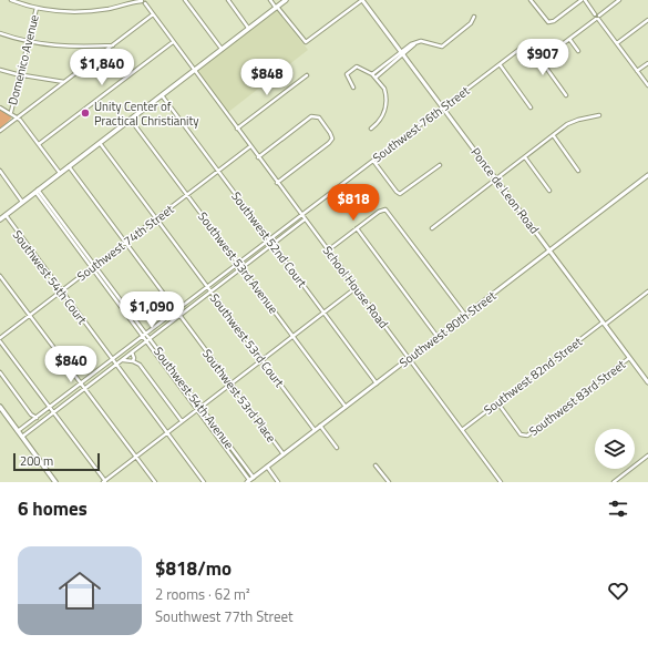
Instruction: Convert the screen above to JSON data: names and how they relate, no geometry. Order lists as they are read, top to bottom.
{
  "streets": {
    "street": [
      "Domenico Avenue",
      "Southwest 76th Street",
      "Ponce de Leon Road",
      "Southwest 52nd Court",
      "Southwest 74th Street",
      "Southwest 53rd Avenue",
      "Southwest 54th Court",
      "School House Road",
      "Southwest 80th Street",
      "Southwest 53rd Court",
      "Southwest 82nd Street",
      "Southwest 53rd Place",
      "Southwest 54th Avenue",
      "Southwest 83rd Street"
    ]
  },
  "crossings": [
    ["Southwest 76th Street", "Ponce de Leon Road"],
    ["Southwest 76th Street", "Southwest 52nd Court"],
    ["Southwest 76th Street", "Southwest 53rd Avenue"],
    ["Southwest 76th Street", "Southwest 54th Court"],
    ["Southwest 76th Street", "School House Road"],
    ["Southwest 76th Street", "Southwest 53rd Court"],
    ["Southwest 76th Street", "Southwest 53rd Place"],
    ["Southwest 76th Street", "Southwest 54th Avenue"],
    ["Ponce de Leon Road", "Southwest 80th Street"],
    ["Ponce de Leon Road", "Southwest 82nd Street"],
    ["Ponce de Leon Road", "Southwest 83rd Street"],
    ["Southwest 52nd Court", "Southwest 74th Street"],
    ["Southwest 52nd Court", "Southwest 80th Street"],
    ["Southwest 74th Street", "Southwest 53rd Avenue"],
    ["Southwest 74th Street", "Southwest 54th Court"],
    ["Southwest 74th Street", "School House Road"],
    ["Southwest 74th Street", "Southwest 53rd Court"],
    ["Southwest 74th Street", "Southwest 53rd Place"],
    ["Southwest 74th Street", "Southwest 54th Avenue"],
    ["Southwest 53rd Avenue", "Southwest 80th Street"],
    ["School House Road", "Southwest 80th Street"],
    ["School House Road", "Southwest 82nd Street"],
    ["Southwest 80th Street", "Southwest 53rd Court"],
    ["Southwest 80th Street", "Southwest 53rd Place"],
    ["Southwest 80th Street", "Southwest 54th Avenue"],
    ["Southwest 82nd Street", "Southwest 83rd Street"]
  ],
  "places": ["Unity Center of Practical Christianity"],
  "scale_bar": "200 m",
  "page": {
    "price": [
      "$907",
      "$1,840",
      "$848",
      "$818",
      "$1,090",
      "$840"
    ],
    "scale": "200 m",
    "heading": "6 homes",
    "list": [
      {
        "name": "$818/mo",
        "note": "2 rooms · 62 m² · Southwest 77th Street"
      }
    ]
  }
}
